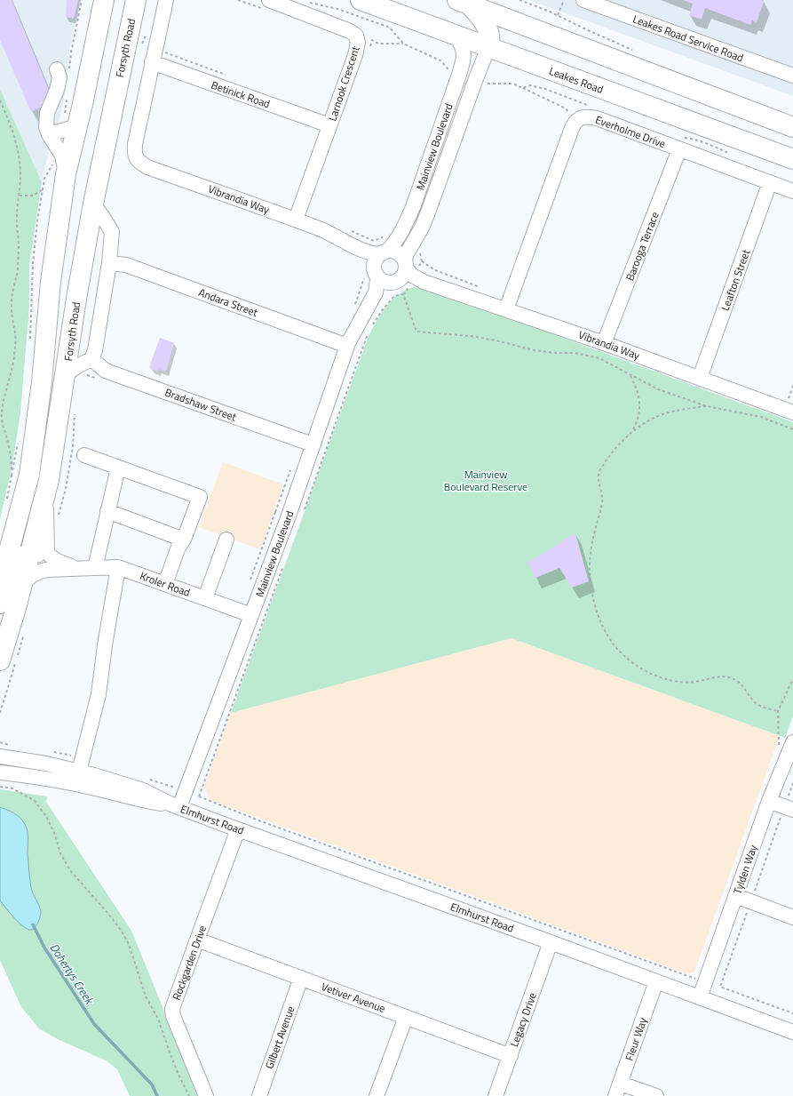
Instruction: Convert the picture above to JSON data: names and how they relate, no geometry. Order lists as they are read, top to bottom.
{
  "streets": {
    "highway": ["Forsyth Road", "Leakes Road"],
    "street": [
      "Leakes Road Service Road",
      "Larnook Crescent",
      "Betinick Road",
      "Everholme Drive",
      "Mainview Boulevard",
      "Vibrandia Way",
      "Barooga Terrace",
      "Leafton Street",
      "Andara Street",
      "Bradshaw Street",
      "Kroler Road",
      "Elmhurst Road",
      "Tylden Way",
      "Rockgarden Drive",
      "Vetiver Avenue",
      "Legacy Drive",
      "Gilbert Avenue",
      "Fleur Way"
    ]
  },
  "crossings": [
    ["Forsyth Road", "Kroler Road"],
    ["Leakes Road", "Mainview Boulevard"],
    ["Larnook Crescent", "Betinick Road"],
    ["Larnook Crescent", "Vibrandia Way"],
    ["Betinick Road", "Vibrandia Way"],
    ["Everholme Drive", "Barooga Terrace"],
    ["Everholme Drive", "Leafton Street"],
    ["Mainview Boulevard", "Vibrandia Way"],
    ["Mainview Boulevard", "Andara Street"],
    ["Mainview Boulevard", "Bradshaw Street"],
    ["Mainview Boulevard", "Kroler Road"],
    ["Mainview Boulevard", "Elmhurst Road"],
    ["Vibrandia Way", "Barooga Terrace"],
    ["Vibrandia Way", "Leafton Street"],
    ["Elmhurst Road", "Tylden Way"],
    ["Elmhurst Road", "Rockgarden Drive"],
    ["Elmhurst Road", "Legacy Drive"],
    ["Elmhurst Road", "Fleur Way"],
    ["Rockgarden Drive", "Vetiver Avenue"],
    ["Vetiver Avenue", "Legacy Drive"],
    ["Vetiver Avenue", "Gilbert Avenue"]
  ],
  "water": ["Dohertys Creek"],
  "parks": ["Mainview Boulevard Reserve"]
}
